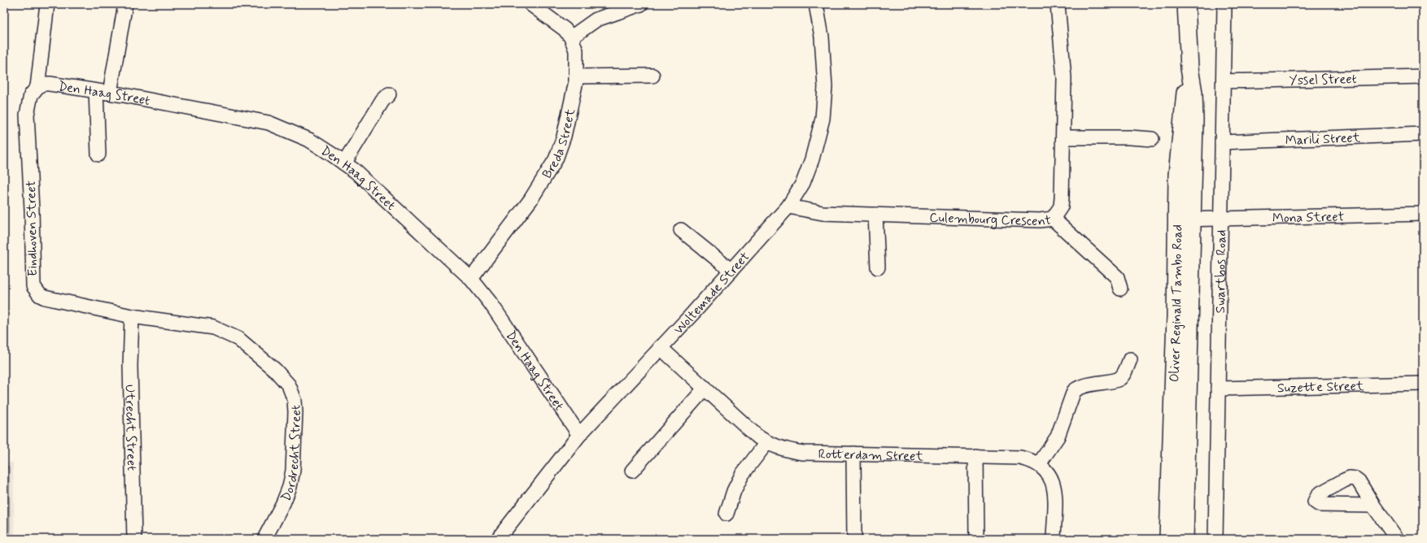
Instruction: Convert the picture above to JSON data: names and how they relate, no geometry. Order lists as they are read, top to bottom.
{
  "streets": {
    "main road": ["Oliver Reginald Tambo Road"],
    "street": [
      "Yssel Street",
      "Den Haag Street",
      "Marili Street",
      "Breda Street",
      "Culembourg Crescent",
      "Mona Street",
      "Eindhoven Street",
      "Swartbos Road",
      "Woltemade Street",
      "Suzette Street",
      "Utrecht Street",
      "Dordrecht Street",
      "Rotterdam Street"
    ]
  },
  "crossings": [
    ["Yssel Street", "Swartbos Road"],
    ["Den Haag Street", "Breda Street"],
    ["Den Haag Street", "Eindhoven Street"],
    ["Den Haag Street", "Woltemade Street"],
    ["Marili Street", "Swartbos Road"],
    ["Culembourg Crescent", "Woltemade Street"],
    ["Mona Street", "Swartbos Road"],
    ["Mona Street", "Oliver Reginald Tambo Road"],
    ["Eindhoven Street", "Utrecht Street"],
    ["Eindhoven Street", "Dordrecht Street"],
    ["Swartbos Road", "Suzette Street"],
    ["Woltemade Street", "Rotterdam Street"],
    ["Utrecht Street", "Dordrecht Street"]
  ]
}
